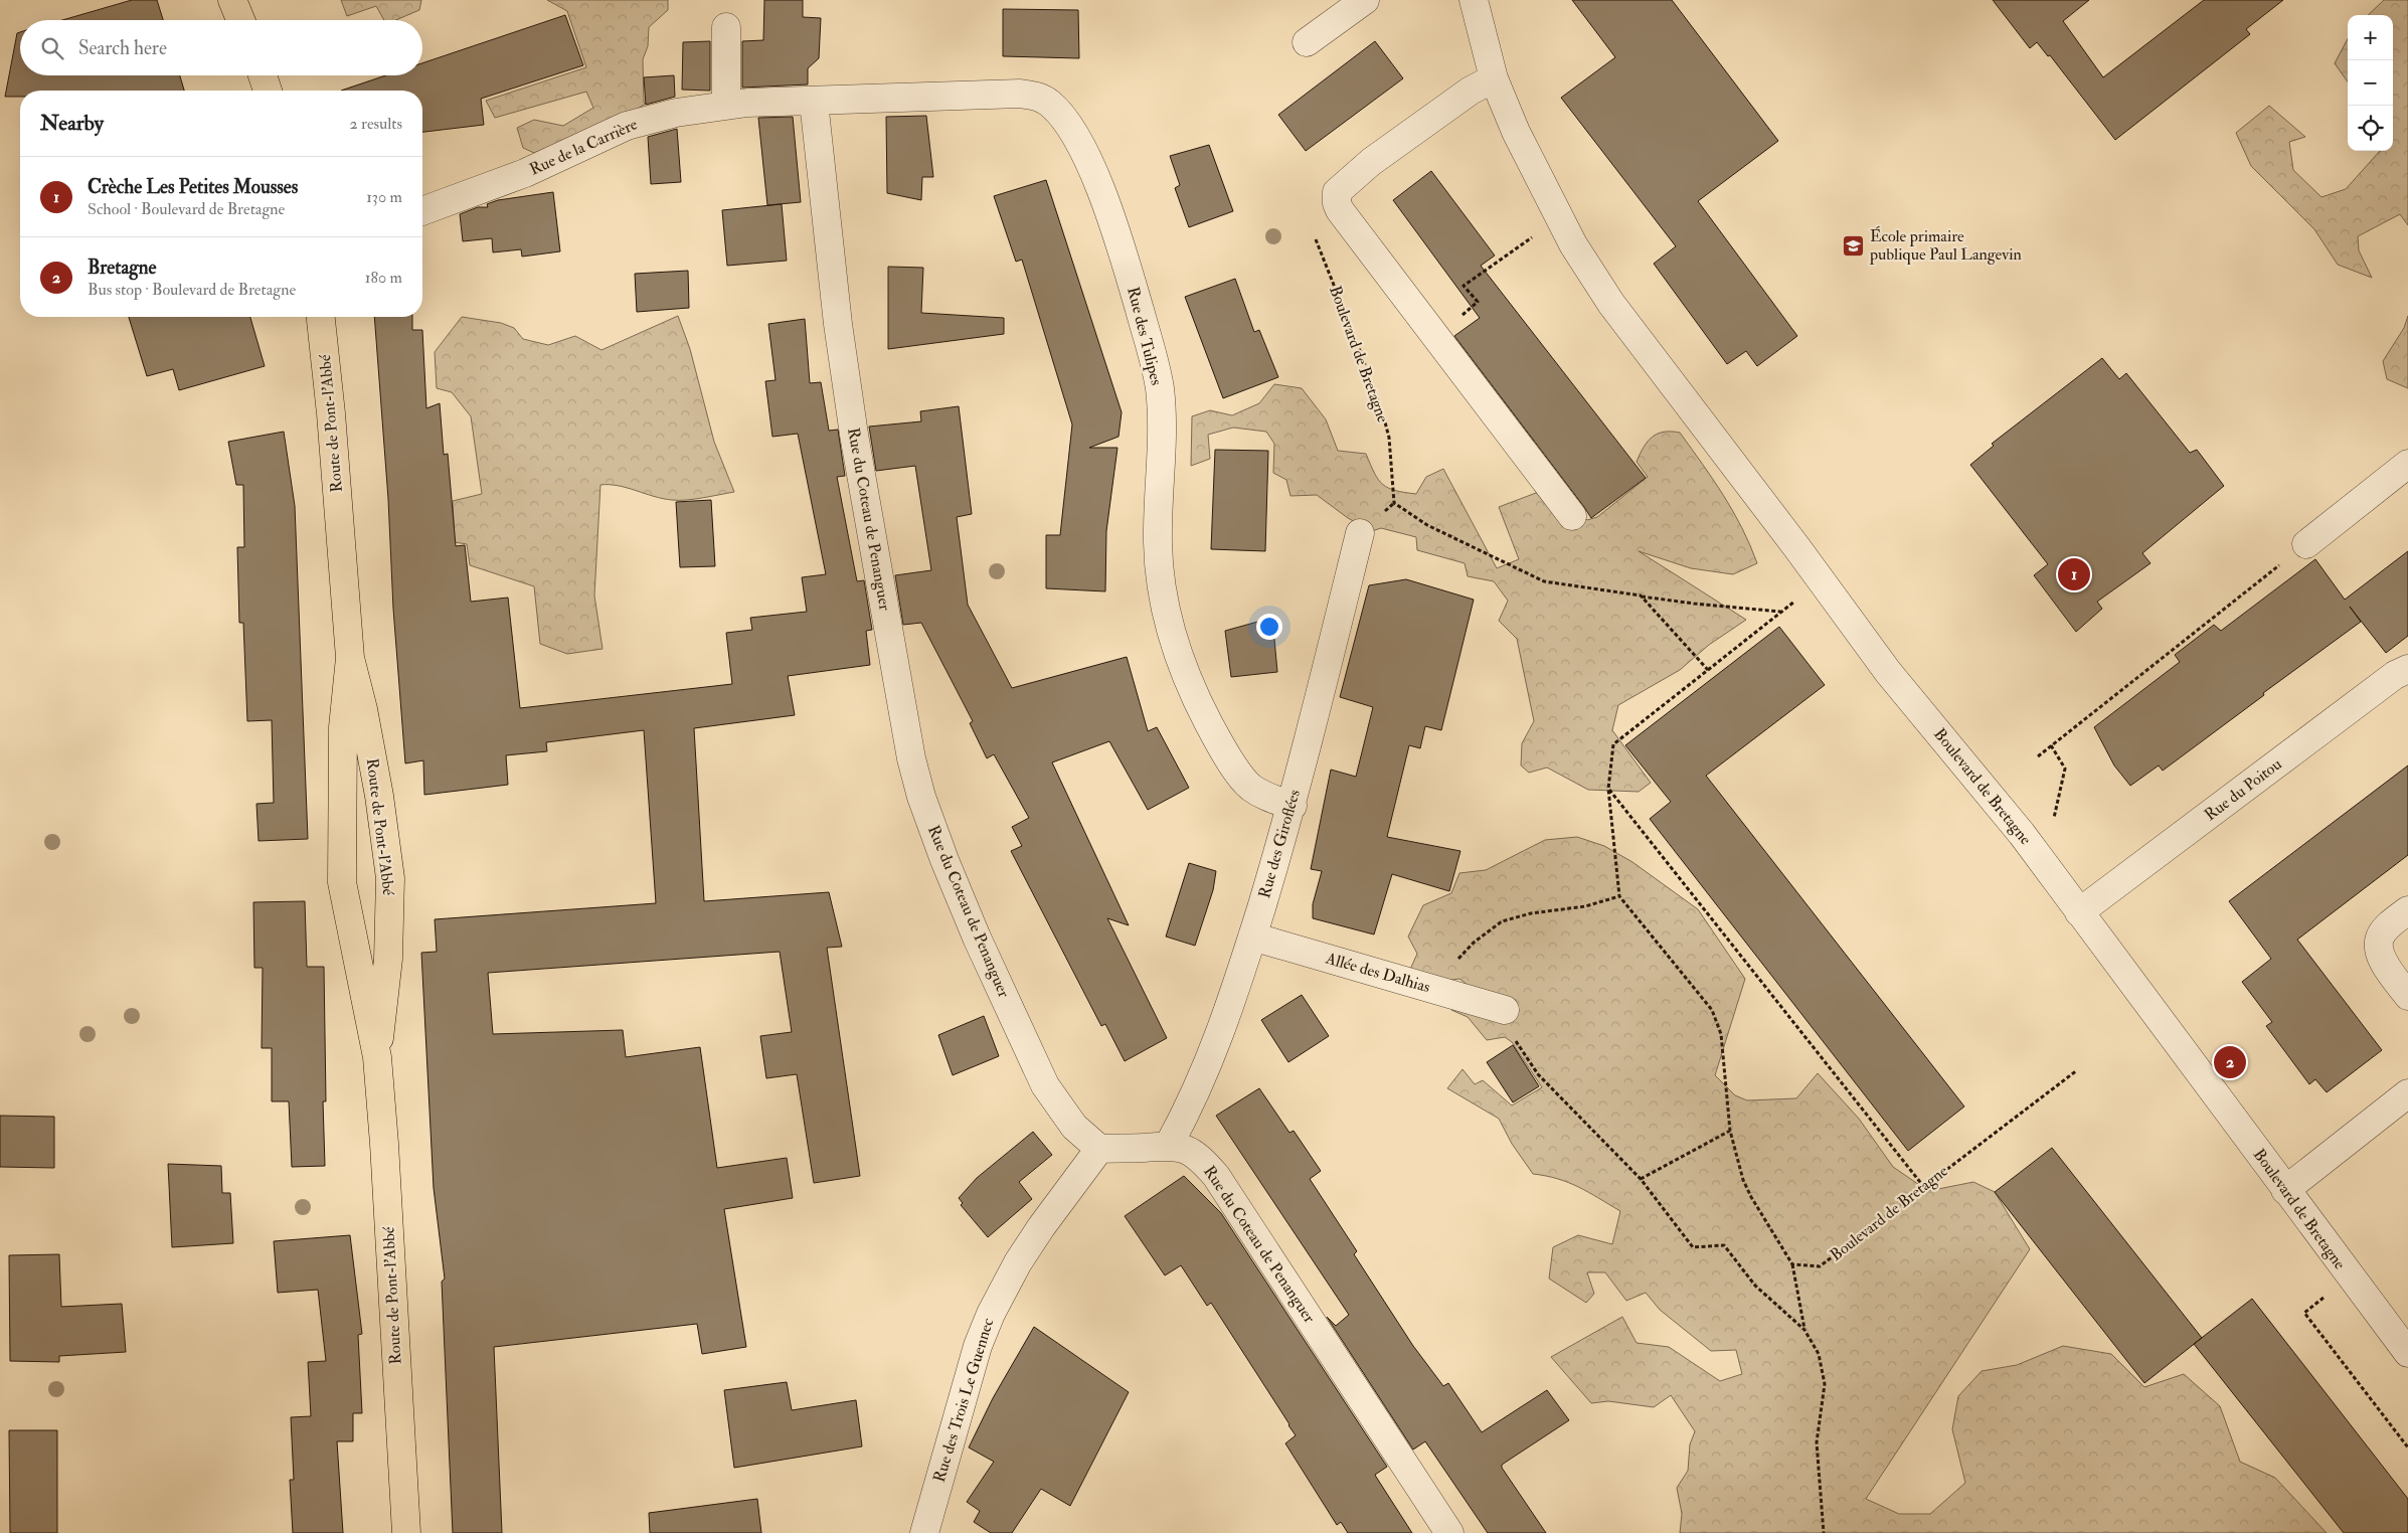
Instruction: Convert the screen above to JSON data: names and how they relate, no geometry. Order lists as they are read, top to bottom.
{
  "streets": {
    "main road": ["Route de Pont-l'Abbé"],
    "street": [
      "Rue de la Carrière",
      "Rue des Tulipes",
      "Boulevard de Bretagne",
      "Rue du Coteau de Penanguer",
      "Rue du Poitou",
      "Rue des Giroflées",
      "Allée des Dalhias",
      "Rue des Trois Le Guennec"
    ]
  },
  "crossings": [
    ["Rue de la Carrière", "Rue des Tulipes"],
    ["Rue de la Carrière", "Rue du Coteau de Penanguer"],
    ["Rue des Tulipes", "Rue des Giroflées"],
    ["Boulevard de Bretagne", "Rue du Poitou"],
    ["Rue du Coteau de Penanguer", "Rue des Giroflées"],
    ["Rue du Coteau de Penanguer", "Rue des Trois Le Guennec"],
    ["Rue des Giroflées", "Allée des Dalhias"]
  ],
  "places": {
    "school or university": ["École primaire publique Paul Langevin"]
  },
  "page": {
    "map_buttons": ["+", "−"],
    "search": "Search here",
    "heading": ["Nearby", "2 results"],
    "list": [
      {
        "mark": "1",
        "name": "Crèche Les Petites Mousses",
        "note": "School · Boulevard de Bretagne",
        "value": "130 m"
      },
      {
        "mark": "2",
        "name": "Bretagne",
        "note": "Bus stop · Boulevard de Bretagne",
        "value": "180 m"
      }
    ],
    "pins": ["1", "2"]
  }
}
